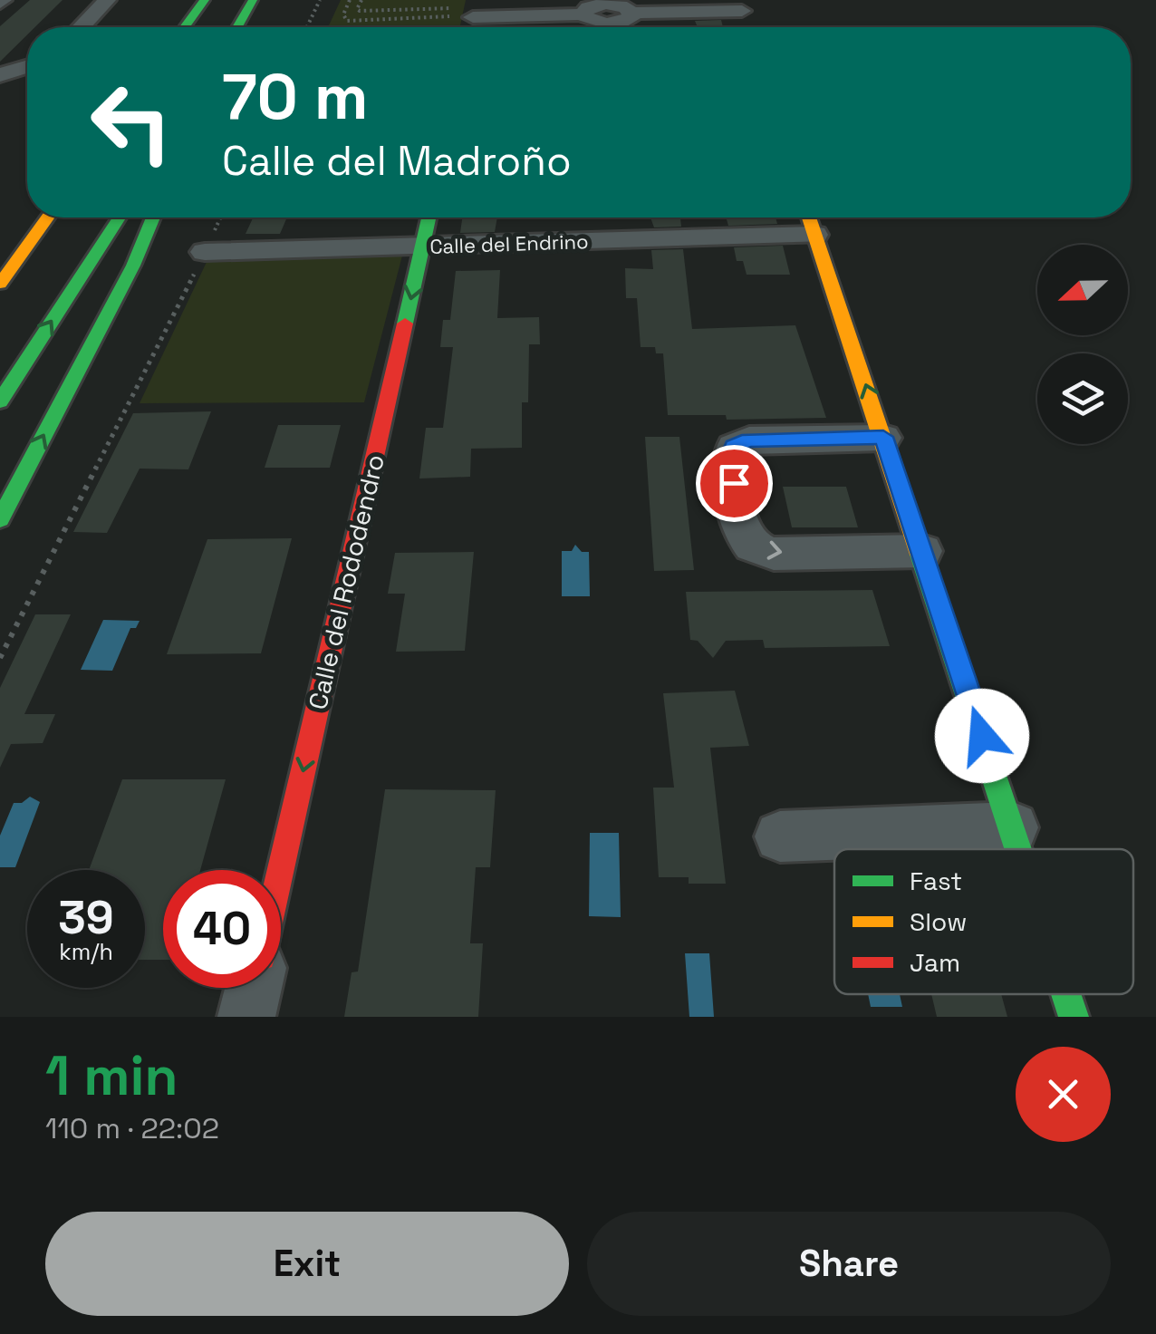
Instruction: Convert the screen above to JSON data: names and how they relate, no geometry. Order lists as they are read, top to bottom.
{
  "streets": {
    "main road": ["Calle del Rododendro"],
    "street": ["Calle del Endrino"]
  },
  "crossings": [
    ["Calle del Endrino", "Calle del Rododendro"]
  ],
  "one_way": ["Calle del Rododendro"],
  "legend": ["Fast", "Slow", "Jam"],
  "north": "left",
  "page": {
    "turn": ["70 m", "Calle del Madroño"],
    "speed": "39 km/h",
    "limit": "40",
    "heading": ["1 min", "110 m · 22:02"],
    "buttons": ["Exit", "Share"]
  }
}
